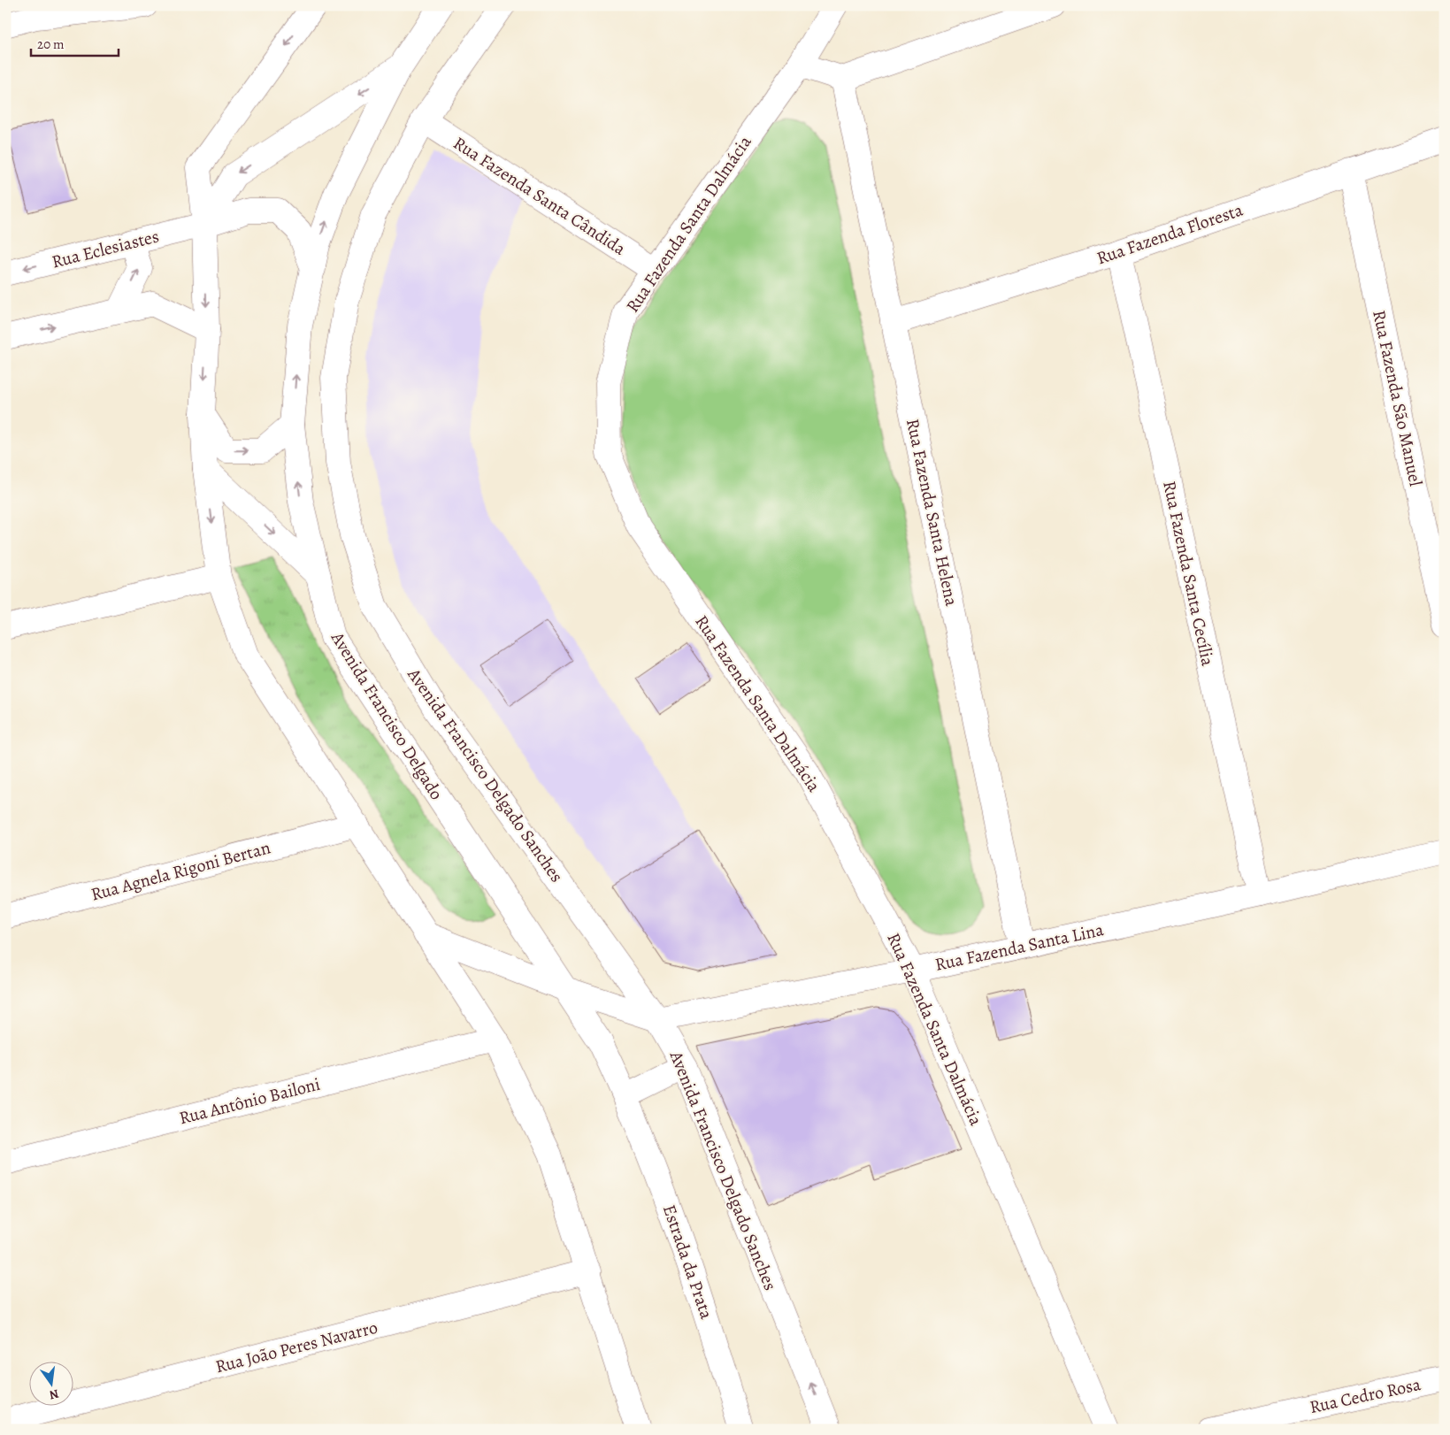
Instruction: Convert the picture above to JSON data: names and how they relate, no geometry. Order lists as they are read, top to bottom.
{
  "streets": {
    "street": [
      "Rua Fazenda Santa Cândida",
      "Rua Fazenda Santa Dalmácia",
      "Rua Fazenda Floresta",
      "Rua Eclesiastes",
      "Rua Fazenda São Manuel",
      "Rua Fazenda Santa Helena",
      "Rua Fazenda Santa Cecília",
      "Avenida Francisco Delgado",
      "Avenida Francisco Delgado Sanches",
      "Rua Agnela Rigoni Bertan",
      "Rua Fazenda Santa Lina",
      "Rua Antônio Bailoni",
      "Estrada da Prata",
      "Rua João Peres Navarro",
      "Rua Cedro Rosa"
    ]
  },
  "crossings": [
    ["Rua Fazenda Santa Cândida", "Rua Fazenda Santa Dalmácia"],
    ["Rua Fazenda Santa Cândida", "Avenida Francisco Delgado Sanches"],
    ["Rua Fazenda Santa Dalmácia", "Rua Fazenda Santa Lina"],
    ["Rua Fazenda Floresta", "Rua Fazenda São Manuel"],
    ["Rua Fazenda Floresta", "Rua Fazenda Santa Helena"],
    ["Rua Fazenda Floresta", "Rua Fazenda Santa Cecília"],
    ["Rua Eclesiastes", "Avenida Francisco Delgado"],
    ["Rua Fazenda Santa Helena", "Rua Fazenda Santa Lina"],
    ["Rua Fazenda Santa Cecília", "Rua Fazenda Santa Lina"],
    ["Avenida Francisco Delgado", "Rua Fazenda Santa Lina"],
    ["Avenida Francisco Delgado", "Estrada da Prata"],
    ["Avenida Francisco Delgado Sanches", "Rua Fazenda Santa Lina"]
  ],
  "scale_bar": "20 m",
  "north": "bottom"
}
